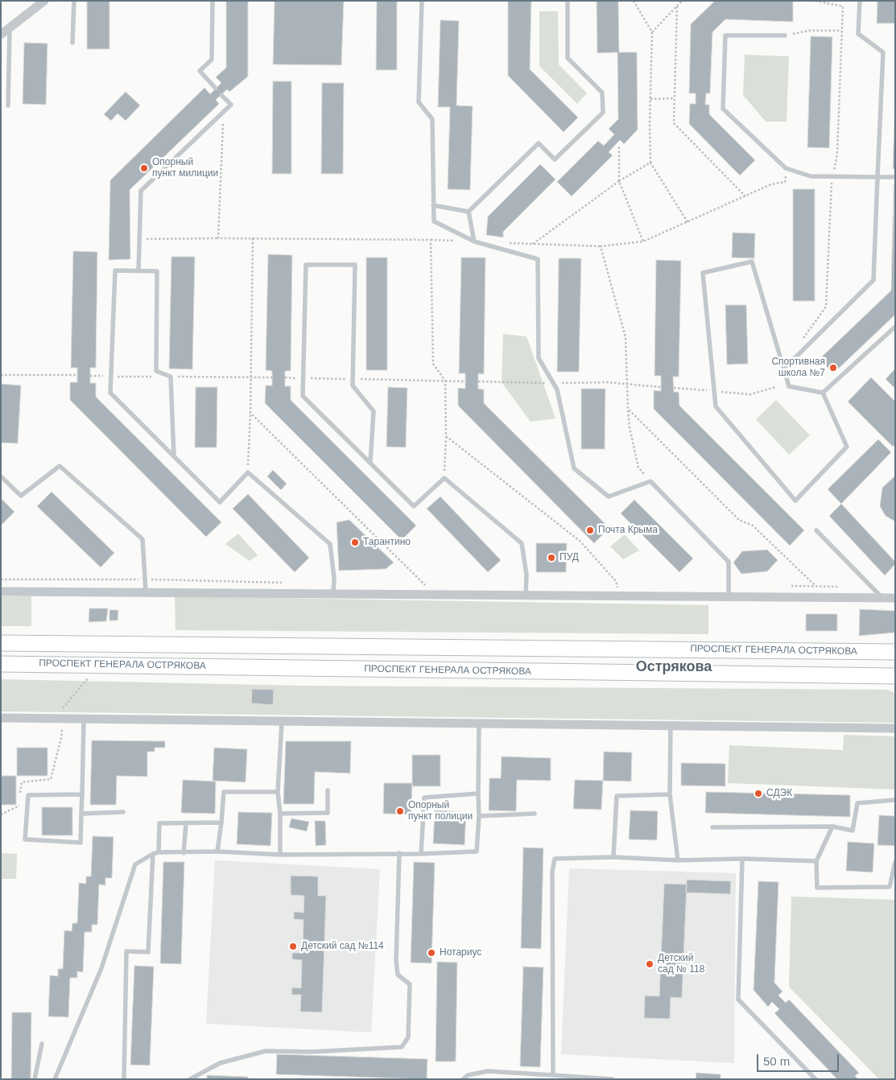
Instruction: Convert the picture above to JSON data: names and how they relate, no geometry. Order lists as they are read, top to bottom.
{
  "streets": {
    "main road": ["ПРОСПЕКТ ГЕНЕРАЛА ОСТРЯКОВА"]
  },
  "districts": ["Острякова"],
  "places": [
    "Опорный пункт милиции",
    "Спортивная школа №7",
    "Почта Крыма",
    "Тарантино",
    "ПУД",
    "СДЭК",
    "Опорный пункт полиции",
    "Детский сад №114",
    "Нотариус",
    "Детский сад № 118"
  ],
  "scale_bar": "50 m"
}
